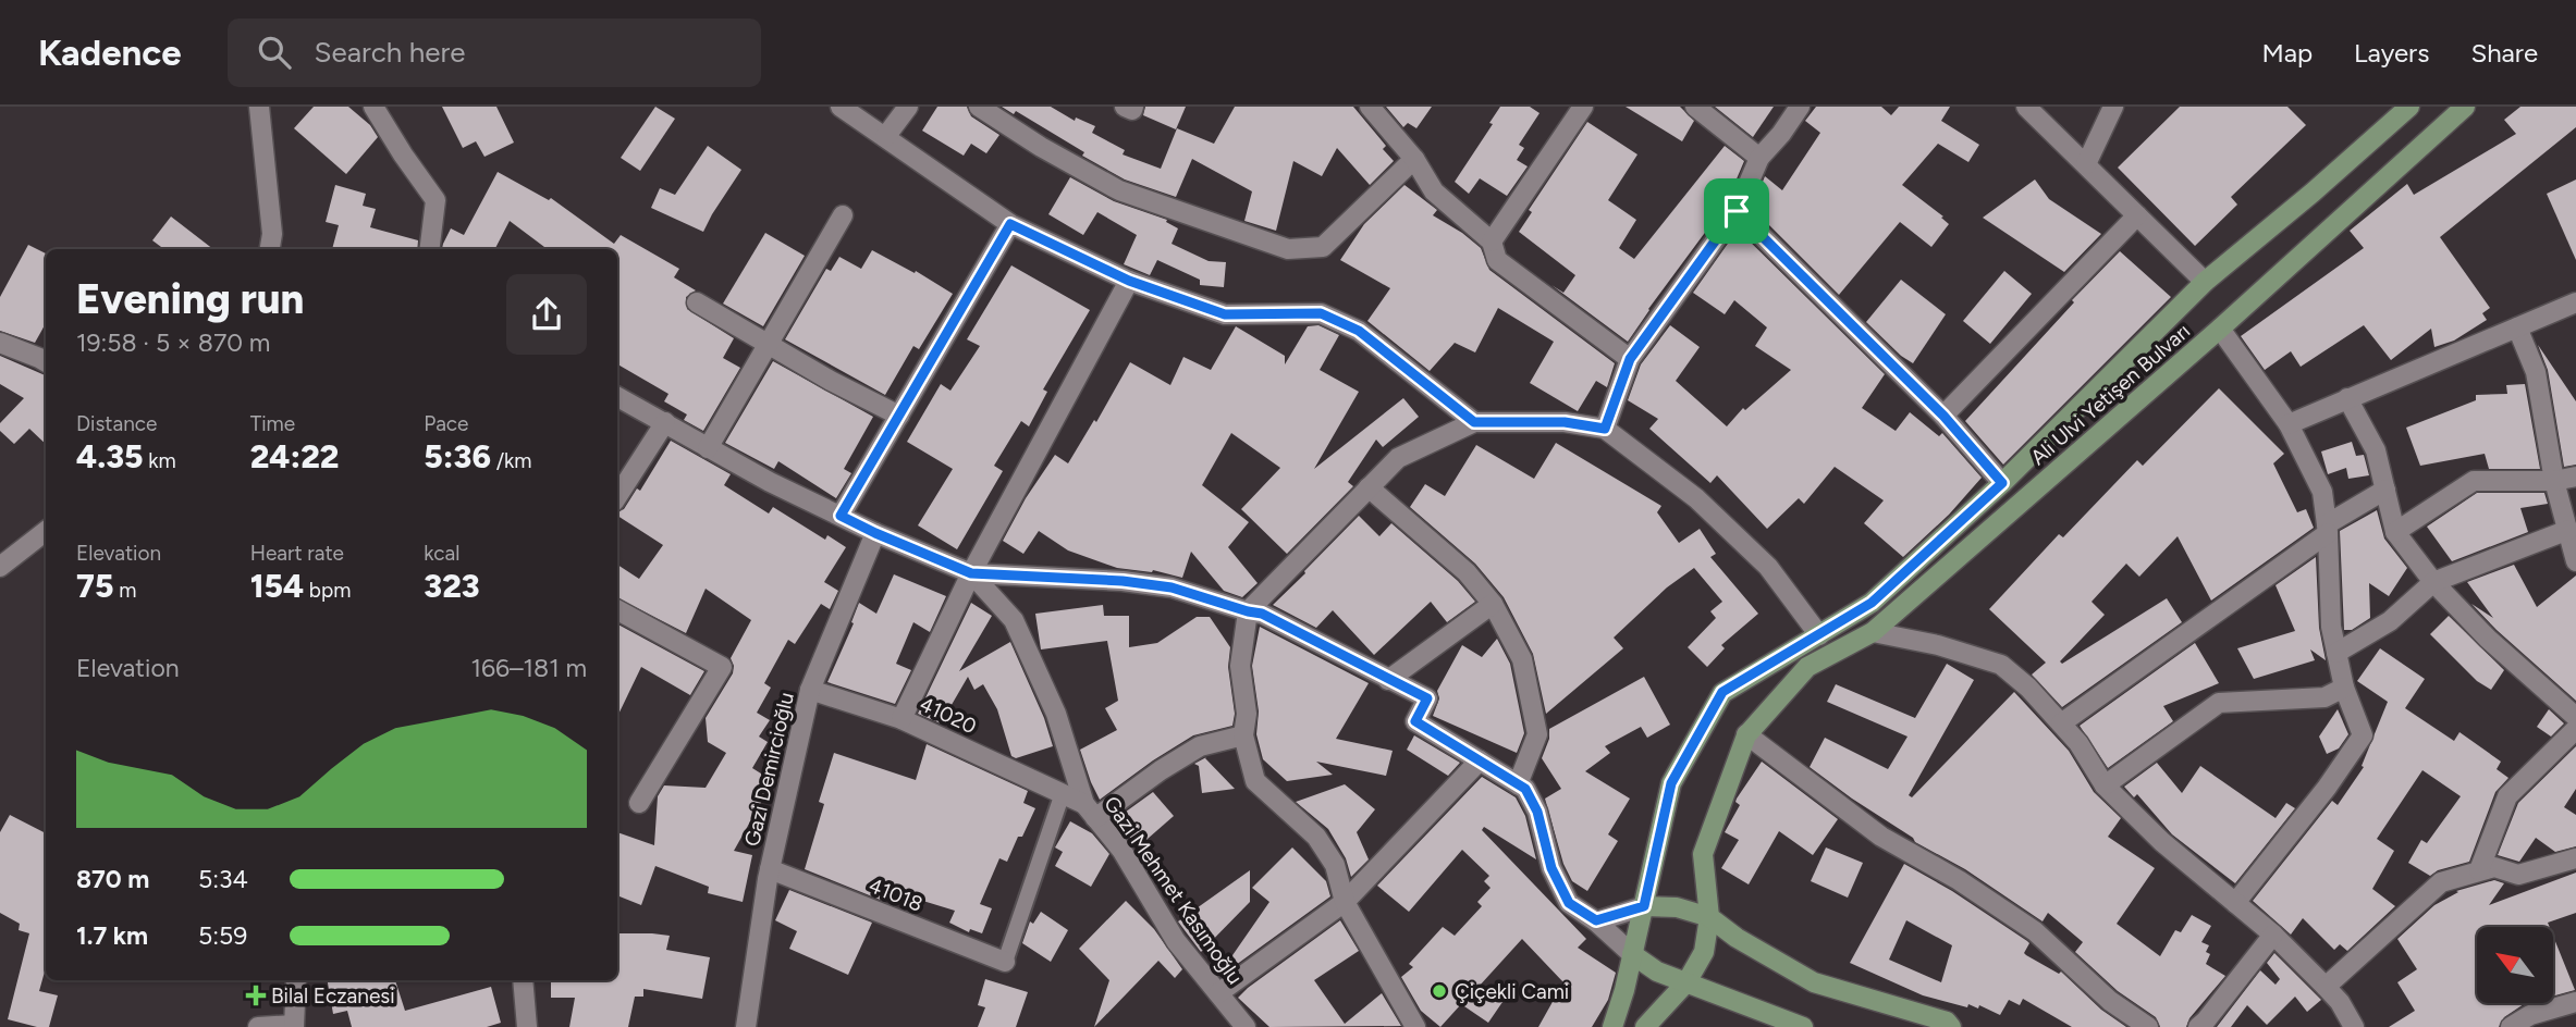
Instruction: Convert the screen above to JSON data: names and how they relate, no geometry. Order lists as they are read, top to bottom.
{
  "streets": {
    "main road": ["Ali Ulvi Yetişen Bulvarı"],
    "street": [
      "41020",
      "Gazi Demircioğlu",
      "Gazi Mehmet Kasımoğlu",
      "41018"
    ]
  },
  "crossings": [
    ["41020", "Gazi Demircioğlu"],
    ["41020", "Gazi Mehmet Kasımoğlu"],
    ["Gazi Demircioğlu", "41018"]
  ],
  "places": {
    "other": ["Çiçekli Cami"],
    "health": ["Bilal Eczanesi"]
  },
  "north": "top left",
  "page": {
    "header": "Kadence",
    "search": "Search here",
    "nav": ["Map", "Layers", "Share"],
    "heading": ["Evening run", "19:58 · 5 × 870 m"],
    "stats": [
      ["Distance", "4.35 km"],
      ["Time", "24:22"],
      ["Pace", "5:36 /km"],
      ["Elevation", "75 m"],
      ["Heart rate", "154 bpm"],
      ["kcal", "323"]
    ],
    "chart": ["Elevation", "166–181 m"],
    "list": [
      {
        "name": "870 m",
        "note": "5:34"
      },
      {
        "name": "1.7 km",
        "note": "5:59"
      }
    ]
  }
}
